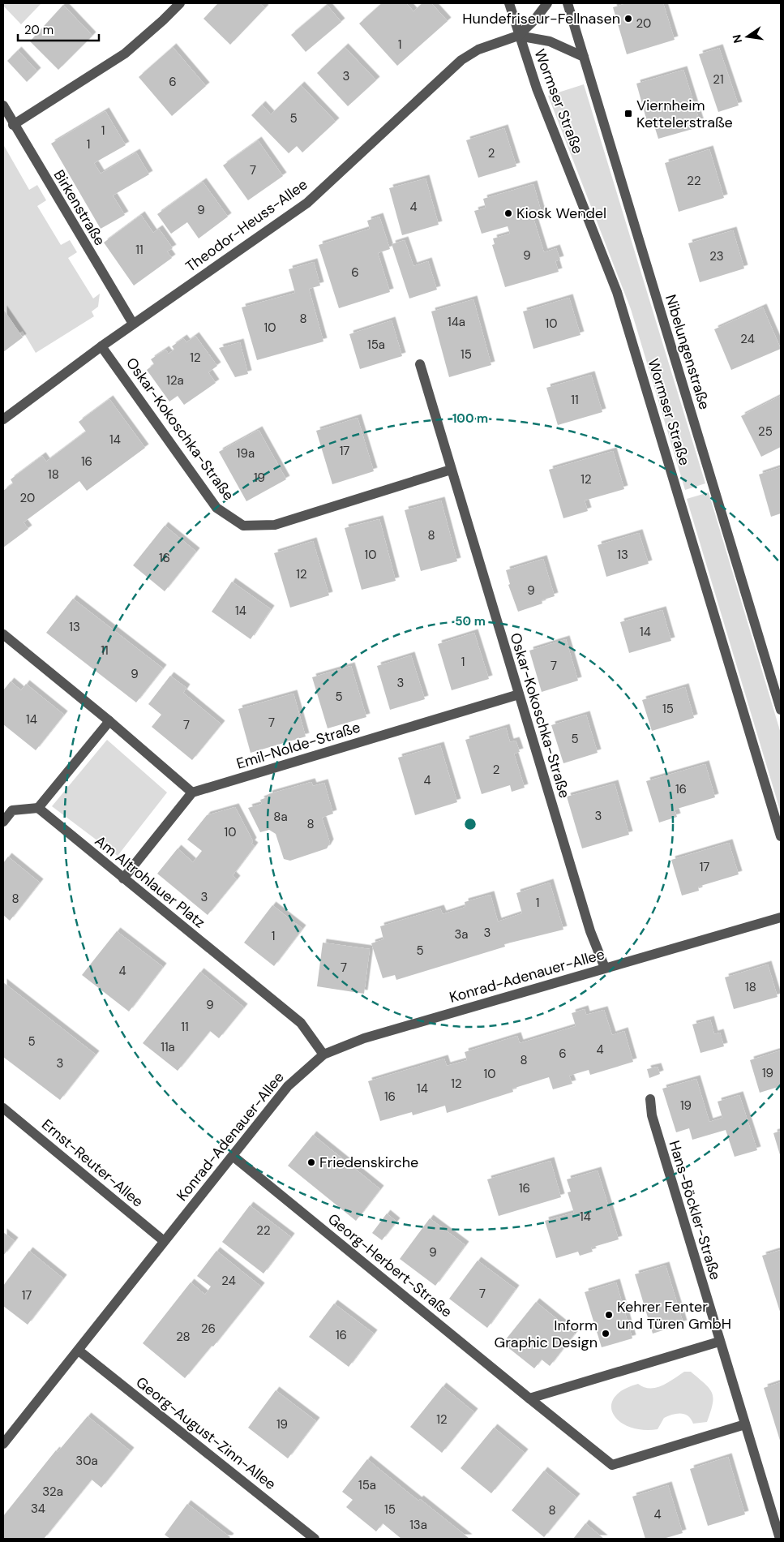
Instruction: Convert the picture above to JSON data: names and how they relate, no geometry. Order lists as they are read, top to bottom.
{
  "streets": {
    "street": [
      "Wormser Straße",
      "Birkenstraße",
      "Theodor-Heuss-Allee",
      "Nibelungenstraße",
      "Oskar-Kokoschka-Straße",
      "Emil-Nolde-Straße",
      "Am Altrohlauer Platz",
      "Konrad-Adenauer-Allee",
      "Ernst-Reuter-Allee",
      "Hans-Böckler-Straße",
      "Georg-Herbert-Straße",
      "Georg-August-Zinn-Allee"
    ]
  },
  "crossings": [
    ["Wormser Straße", "Theodor-Heuss-Allee"],
    ["Birkenstraße", "Theodor-Heuss-Allee"],
    ["Theodor-Heuss-Allee", "Oskar-Kokoschka-Straße"],
    ["Oskar-Kokoschka-Straße", "Emil-Nolde-Straße"],
    ["Oskar-Kokoschka-Straße", "Konrad-Adenauer-Allee"],
    ["Am Altrohlauer Platz", "Konrad-Adenauer-Allee"],
    ["Konrad-Adenauer-Allee", "Ernst-Reuter-Allee"],
    ["Konrad-Adenauer-Allee", "Georg-Herbert-Straße"],
    ["Konrad-Adenauer-Allee", "Georg-August-Zinn-Allee"],
    ["Hans-Böckler-Straße", "Georg-Herbert-Straße"]
  ],
  "places": {
    "other": [
      "Hundefriseur-Fellnasen",
      "Kiosk Wendel",
      "Friedenskirche",
      "Kehrer Fenter und Türen GmbH",
      "Inform Graphic Design"
    ],
    "transit": ["Viernheim Kettelerstraße"]
  },
  "house_numbers": [
    "20",
    "1",
    "3",
    "21",
    "6",
    "5",
    "1",
    "1",
    "2",
    "7",
    "22",
    "4",
    "9",
    "11",
    "9",
    "23",
    "6",
    "8",
    "14a",
    "10",
    "10",
    "24",
    "15a",
    "15",
    "12",
    "12a",
    "11",
    "25",
    "14",
    "17",
    "19a",
    "16",
    "18",
    "19",
    "12",
    "20",
    "8",
    "10",
    "13",
    "16",
    "12",
    "9",
    "14",
    "13",
    "14",
    "11",
    "1",
    "7",
    "9",
    "3",
    "5",
    "15",
    "14",
    "7",
    "7",
    "5",
    "2",
    "4",
    "16",
    "3",
    "8a",
    "8",
    "10",
    "17",
    "3",
    "8",
    "1",
    "3",
    "3a",
    "1",
    "5",
    "7",
    "4",
    "18",
    "9",
    "11",
    "5",
    "11a",
    "4",
    "6",
    "8",
    "3",
    "19",
    "10",
    "12",
    "14",
    "16",
    "19",
    "16",
    "14",
    "22",
    "9",
    "24",
    "7",
    "17",
    "26",
    "16",
    "28",
    "12",
    "19",
    "30a",
    "15a",
    "32a",
    "34",
    "15",
    "8",
    "4",
    "13a"
  ],
  "scale_bar": "20 m",
  "north": "left",
  "rings": ["100 m", "50 m"]
}
